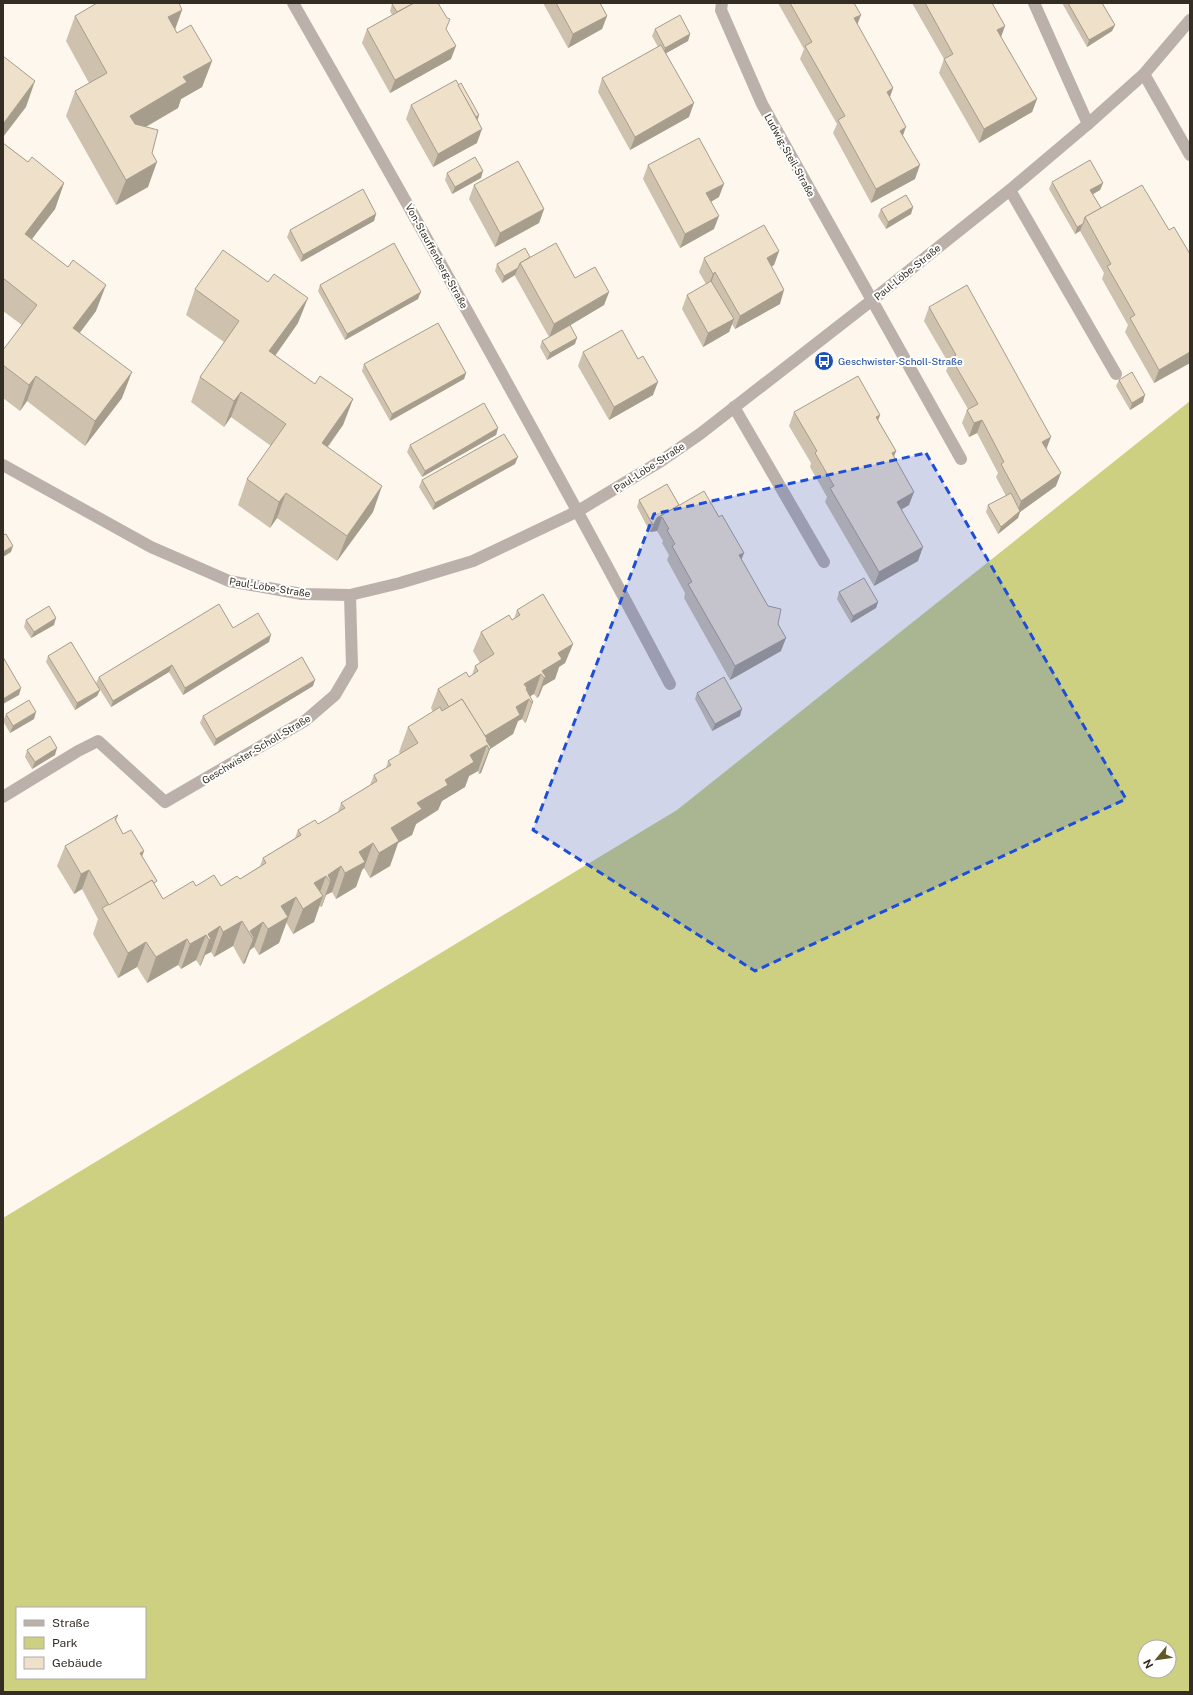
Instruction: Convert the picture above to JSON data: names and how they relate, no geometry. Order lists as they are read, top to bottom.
{
  "streets": {
    "street": [
      "Ludwig-Steil-Straße",
      "Von-Stauffenberg-Straße",
      "Paul-Löbe-Straße",
      "Geschwister-Scholl-Straße"
    ]
  },
  "crossings": [
    ["Ludwig-Steil-Straße", "Paul-Löbe-Straße"],
    ["Von-Stauffenberg-Straße", "Paul-Löbe-Straße"],
    ["Paul-Löbe-Straße", "Geschwister-Scholl-Straße"]
  ],
  "places": {
    "bus stop": ["Geschwister-Scholl-Straße"]
  },
  "legend": ["Straße", "Park", "Gebäude"],
  "north": "bottom left"
}
